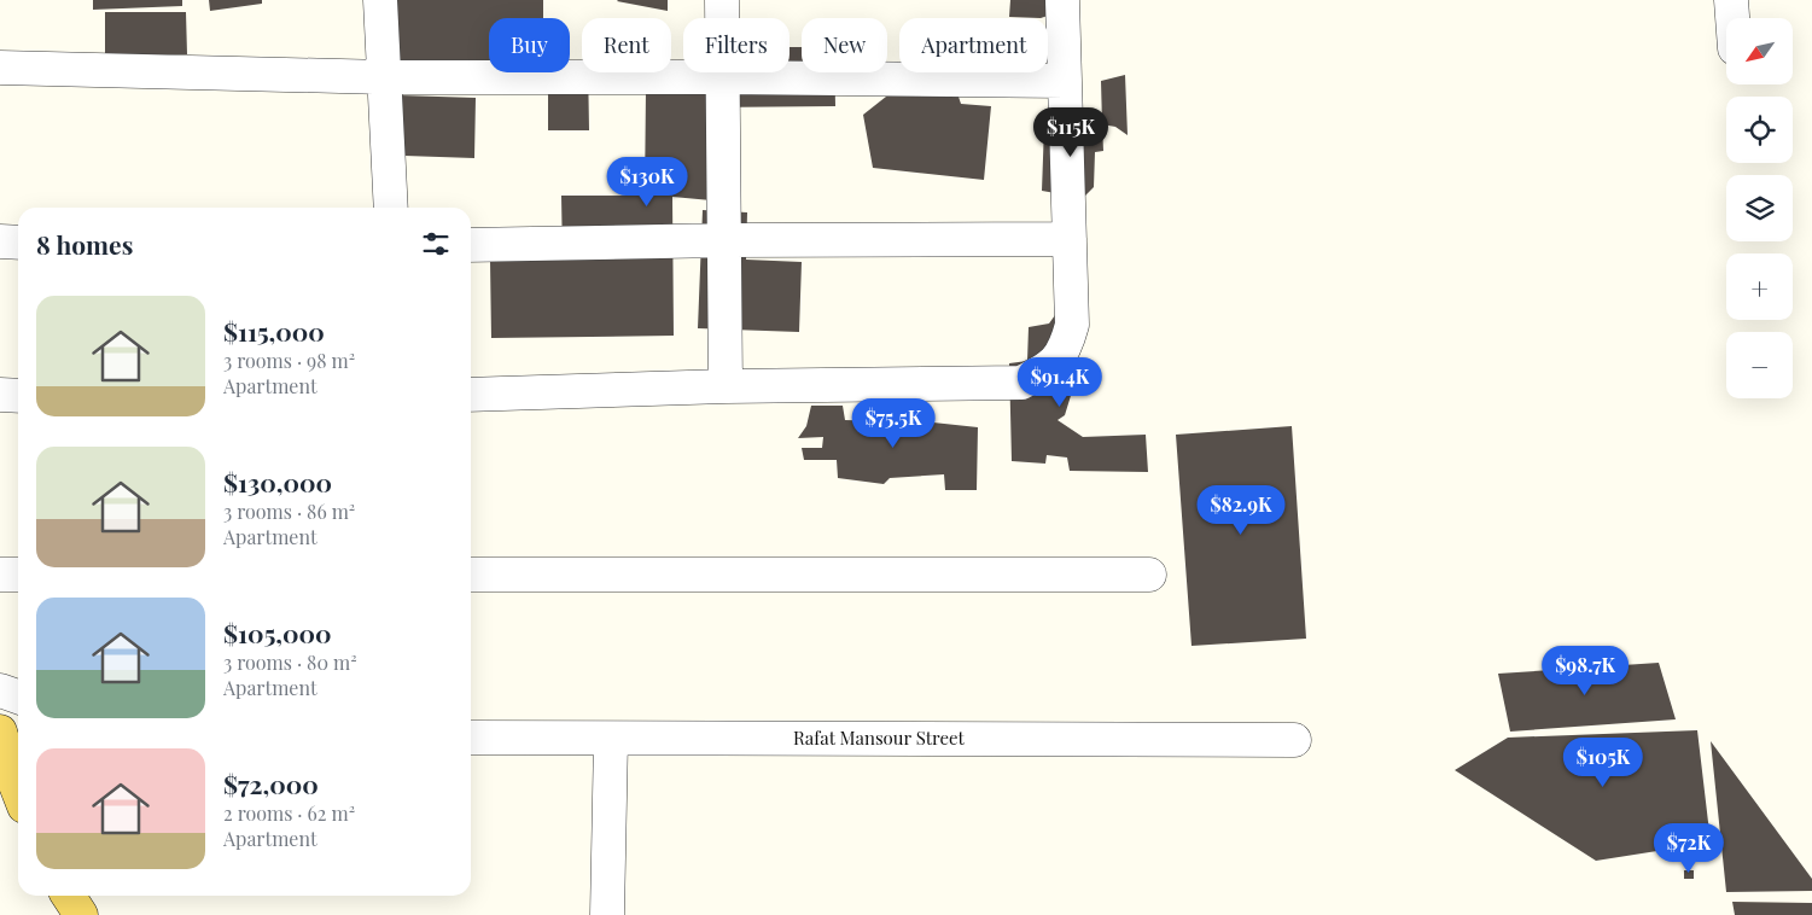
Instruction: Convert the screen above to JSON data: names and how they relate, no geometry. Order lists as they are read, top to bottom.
{
  "streets": {
    "street": ["Rafat Mansour Street"]
  },
  "north": "bottom left",
  "page": {
    "map_buttons": ["+", "−"],
    "chip": [
      "Buy",
      "Rent",
      "Filters",
      "New",
      "Apartment"
    ],
    "price": [
      "$115K",
      "$130K",
      "$91.4K",
      "$75.5K",
      "$82.9K",
      "$98.7K",
      "$105K",
      "$72K"
    ],
    "heading": "8 homes",
    "list": [
      {
        "name": "$115,000",
        "note": "3 rooms · 98 m² · Apartment"
      },
      {
        "name": "$130,000",
        "note": "3 rooms · 86 m² · Apartment"
      },
      {
        "name": "$105,000",
        "note": "3 rooms · 80 m² · Apartment"
      },
      {
        "name": "$72,000",
        "note": "2 rooms · 62 m² · Apartment"
      }
    ]
  }
}
